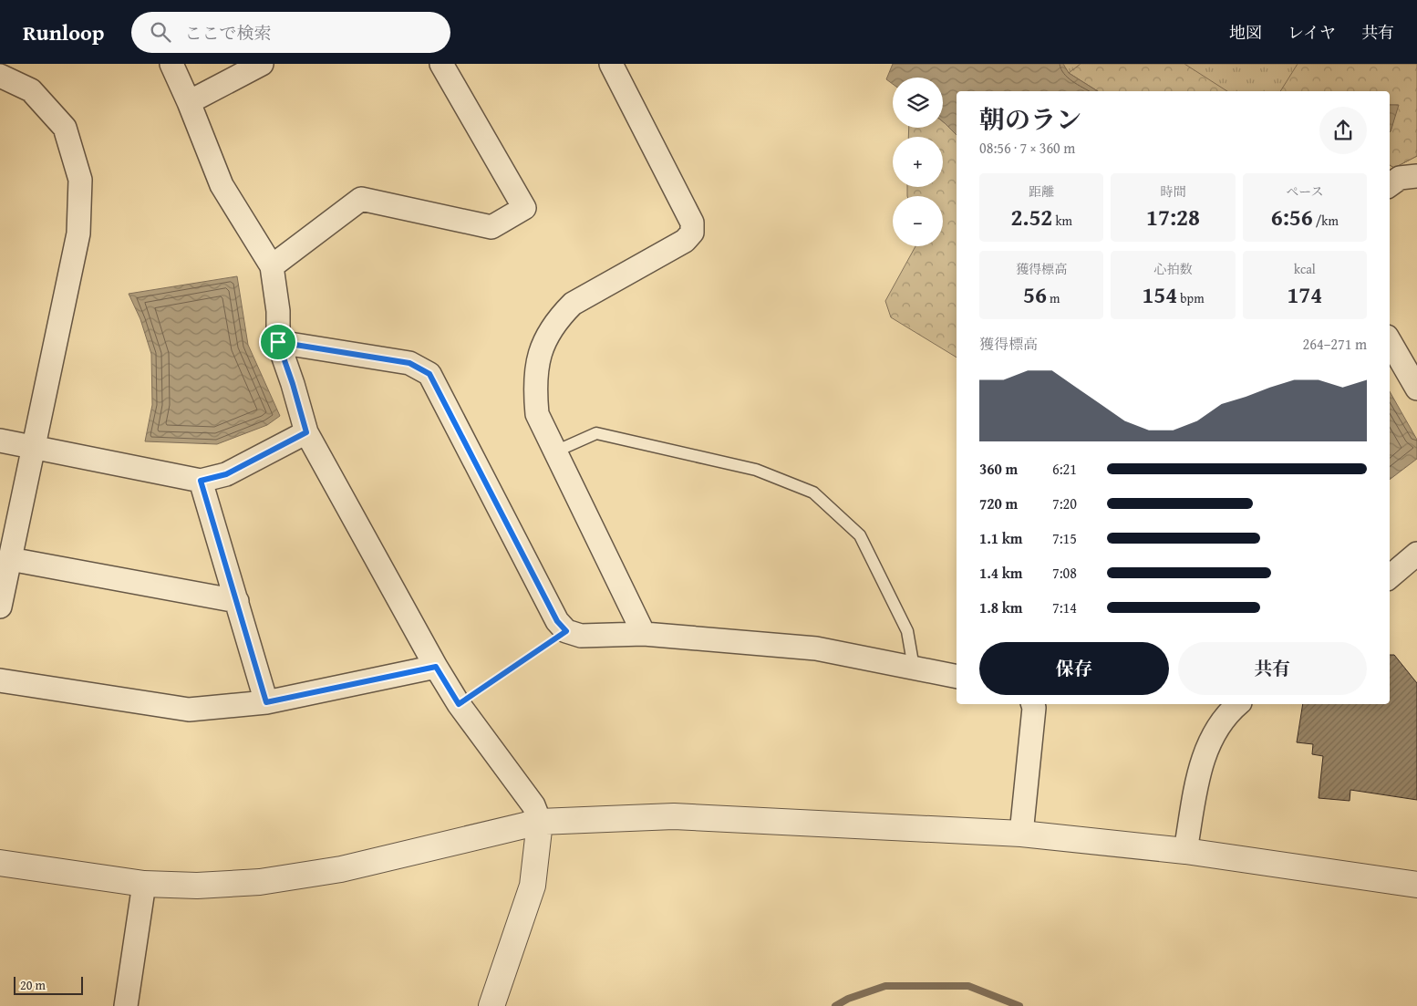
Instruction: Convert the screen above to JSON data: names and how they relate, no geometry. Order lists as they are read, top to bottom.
{
  "scale_bar": "20 m",
  "page": {
    "header": "Runloop",
    "search": "ここで検索",
    "nav": ["地図", "レイヤ", "共有"],
    "map_buttons": ["+", "−"],
    "heading": ["朝のラン", "08:56 · 7 × 360 m"],
    "stats": [
      ["距離", "2.52 km"],
      ["時間", "17:28"],
      ["ペース", "6:56 /km"],
      ["獲得標高", "56 m"],
      ["心拍数", "154 bpm"],
      ["kcal", "174"]
    ],
    "chart": ["獲得標高", "264–271 m"],
    "list": [
      {
        "name": "360 m",
        "note": "6:21"
      },
      {
        "name": "720 m",
        "note": "7:20"
      },
      {
        "name": "1.1 km",
        "note": "7:15"
      },
      {
        "name": "1.4 km",
        "note": "7:08"
      },
      {
        "name": "1.8 km",
        "note": "7:14"
      }
    ],
    "buttons": ["保存", "共有"],
    "scale": "20 m"
  }
}
